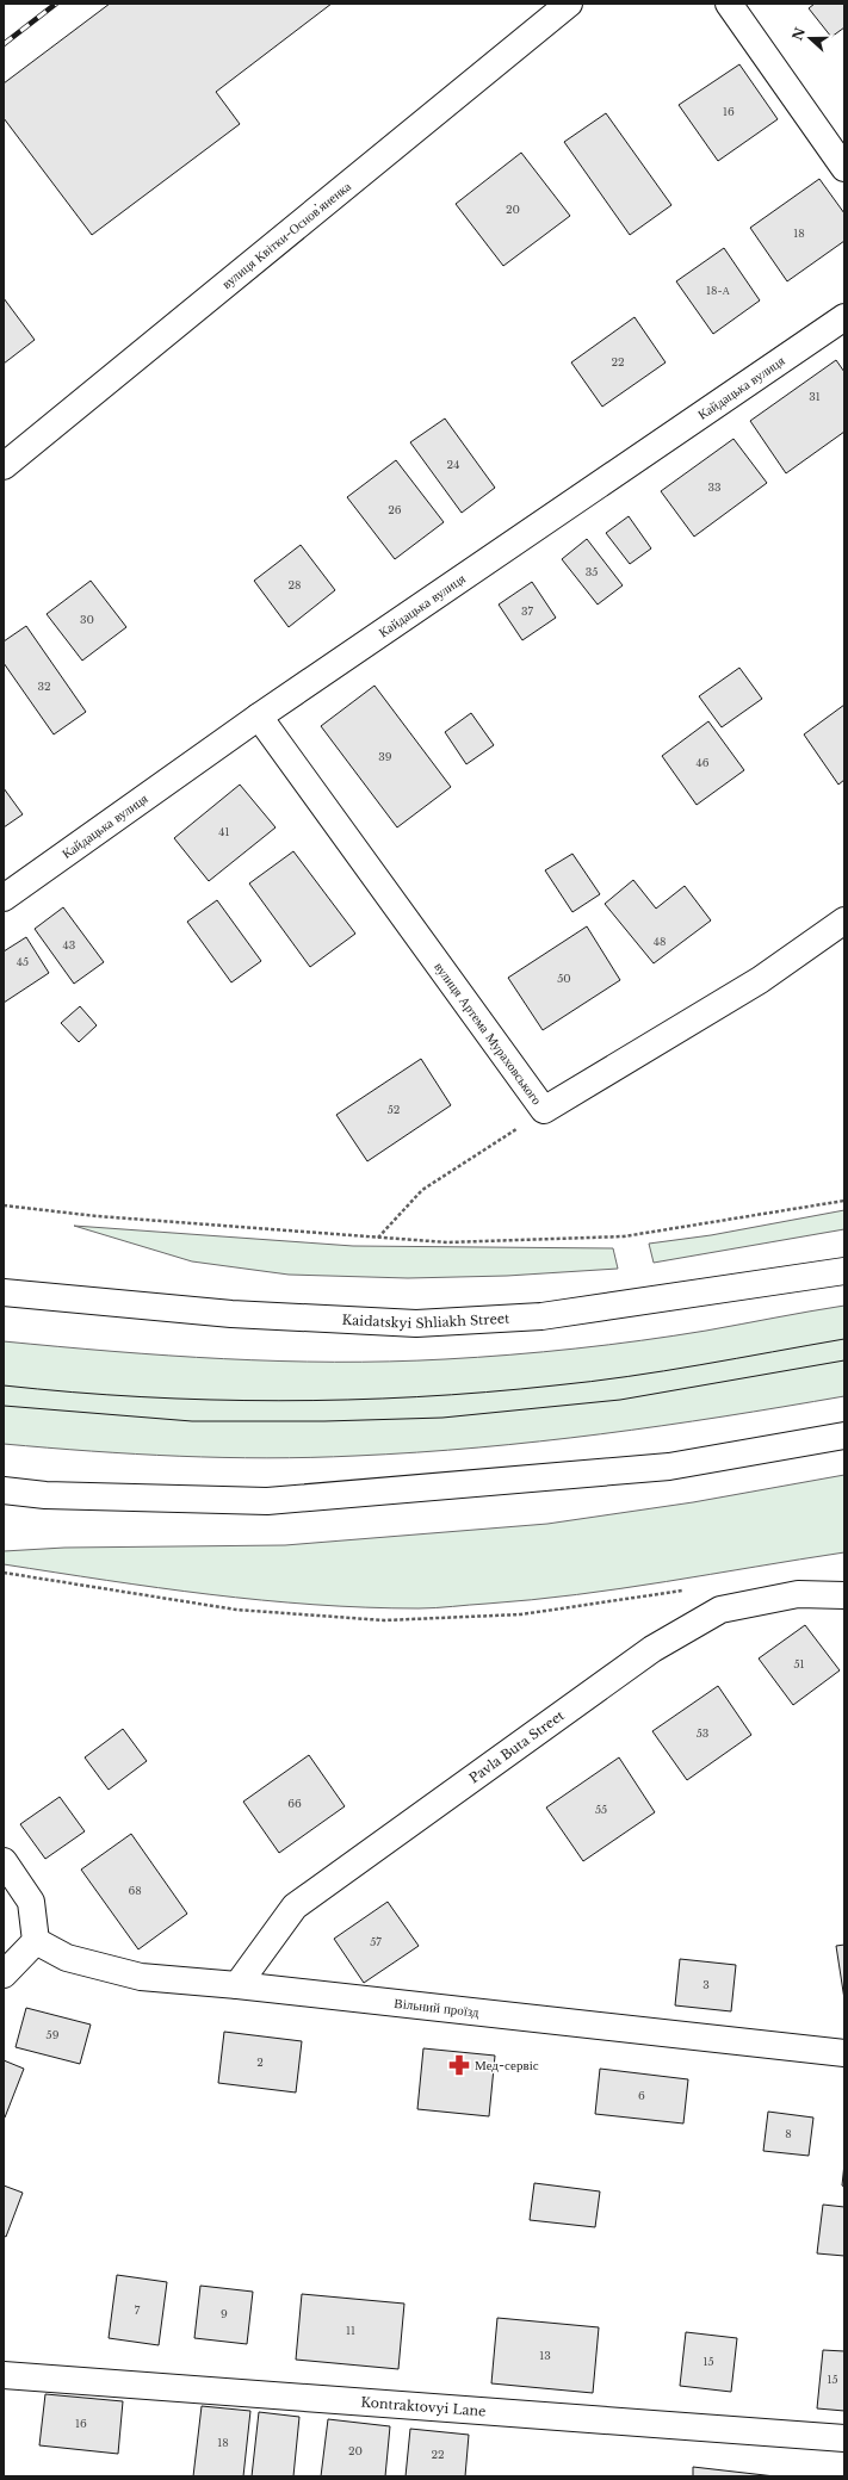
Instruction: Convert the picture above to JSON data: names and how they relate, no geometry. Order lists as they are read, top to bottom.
{
  "streets": {
    "main road": [
      "вулиця Квітки-Основʼяненка",
      "Кайдацька вулиця",
      "вулиця Артема Мураховського",
      "Kaidatskyi Shliakh Street",
      "Pavla Buta Street",
      "Вільний проїзд",
      "Kontraktovyi Lane"
    ]
  },
  "crossings": [
    ["Кайдацька вулиця", "вулиця Артема Мураховського"],
    ["Pavla Buta Street", "Вільний проїзд"]
  ],
  "places": {
    "pharmacy": ["Мед-сервіс"]
  },
  "house_numbers": [
    "16",
    "20",
    "18",
    "18-А",
    "22",
    "31",
    "24",
    "33",
    "26",
    "35",
    "28",
    "37",
    "30",
    "32",
    "39",
    "46",
    "41",
    "48",
    "43",
    "45",
    "50",
    "52",
    "51",
    "53",
    "66",
    "55",
    "68",
    "57",
    "3",
    "59",
    "2",
    "6",
    "8",
    "7",
    "9",
    "11",
    "13",
    "15",
    "15",
    "16",
    "18",
    "20",
    "22"
  ],
  "north": "left"
}
